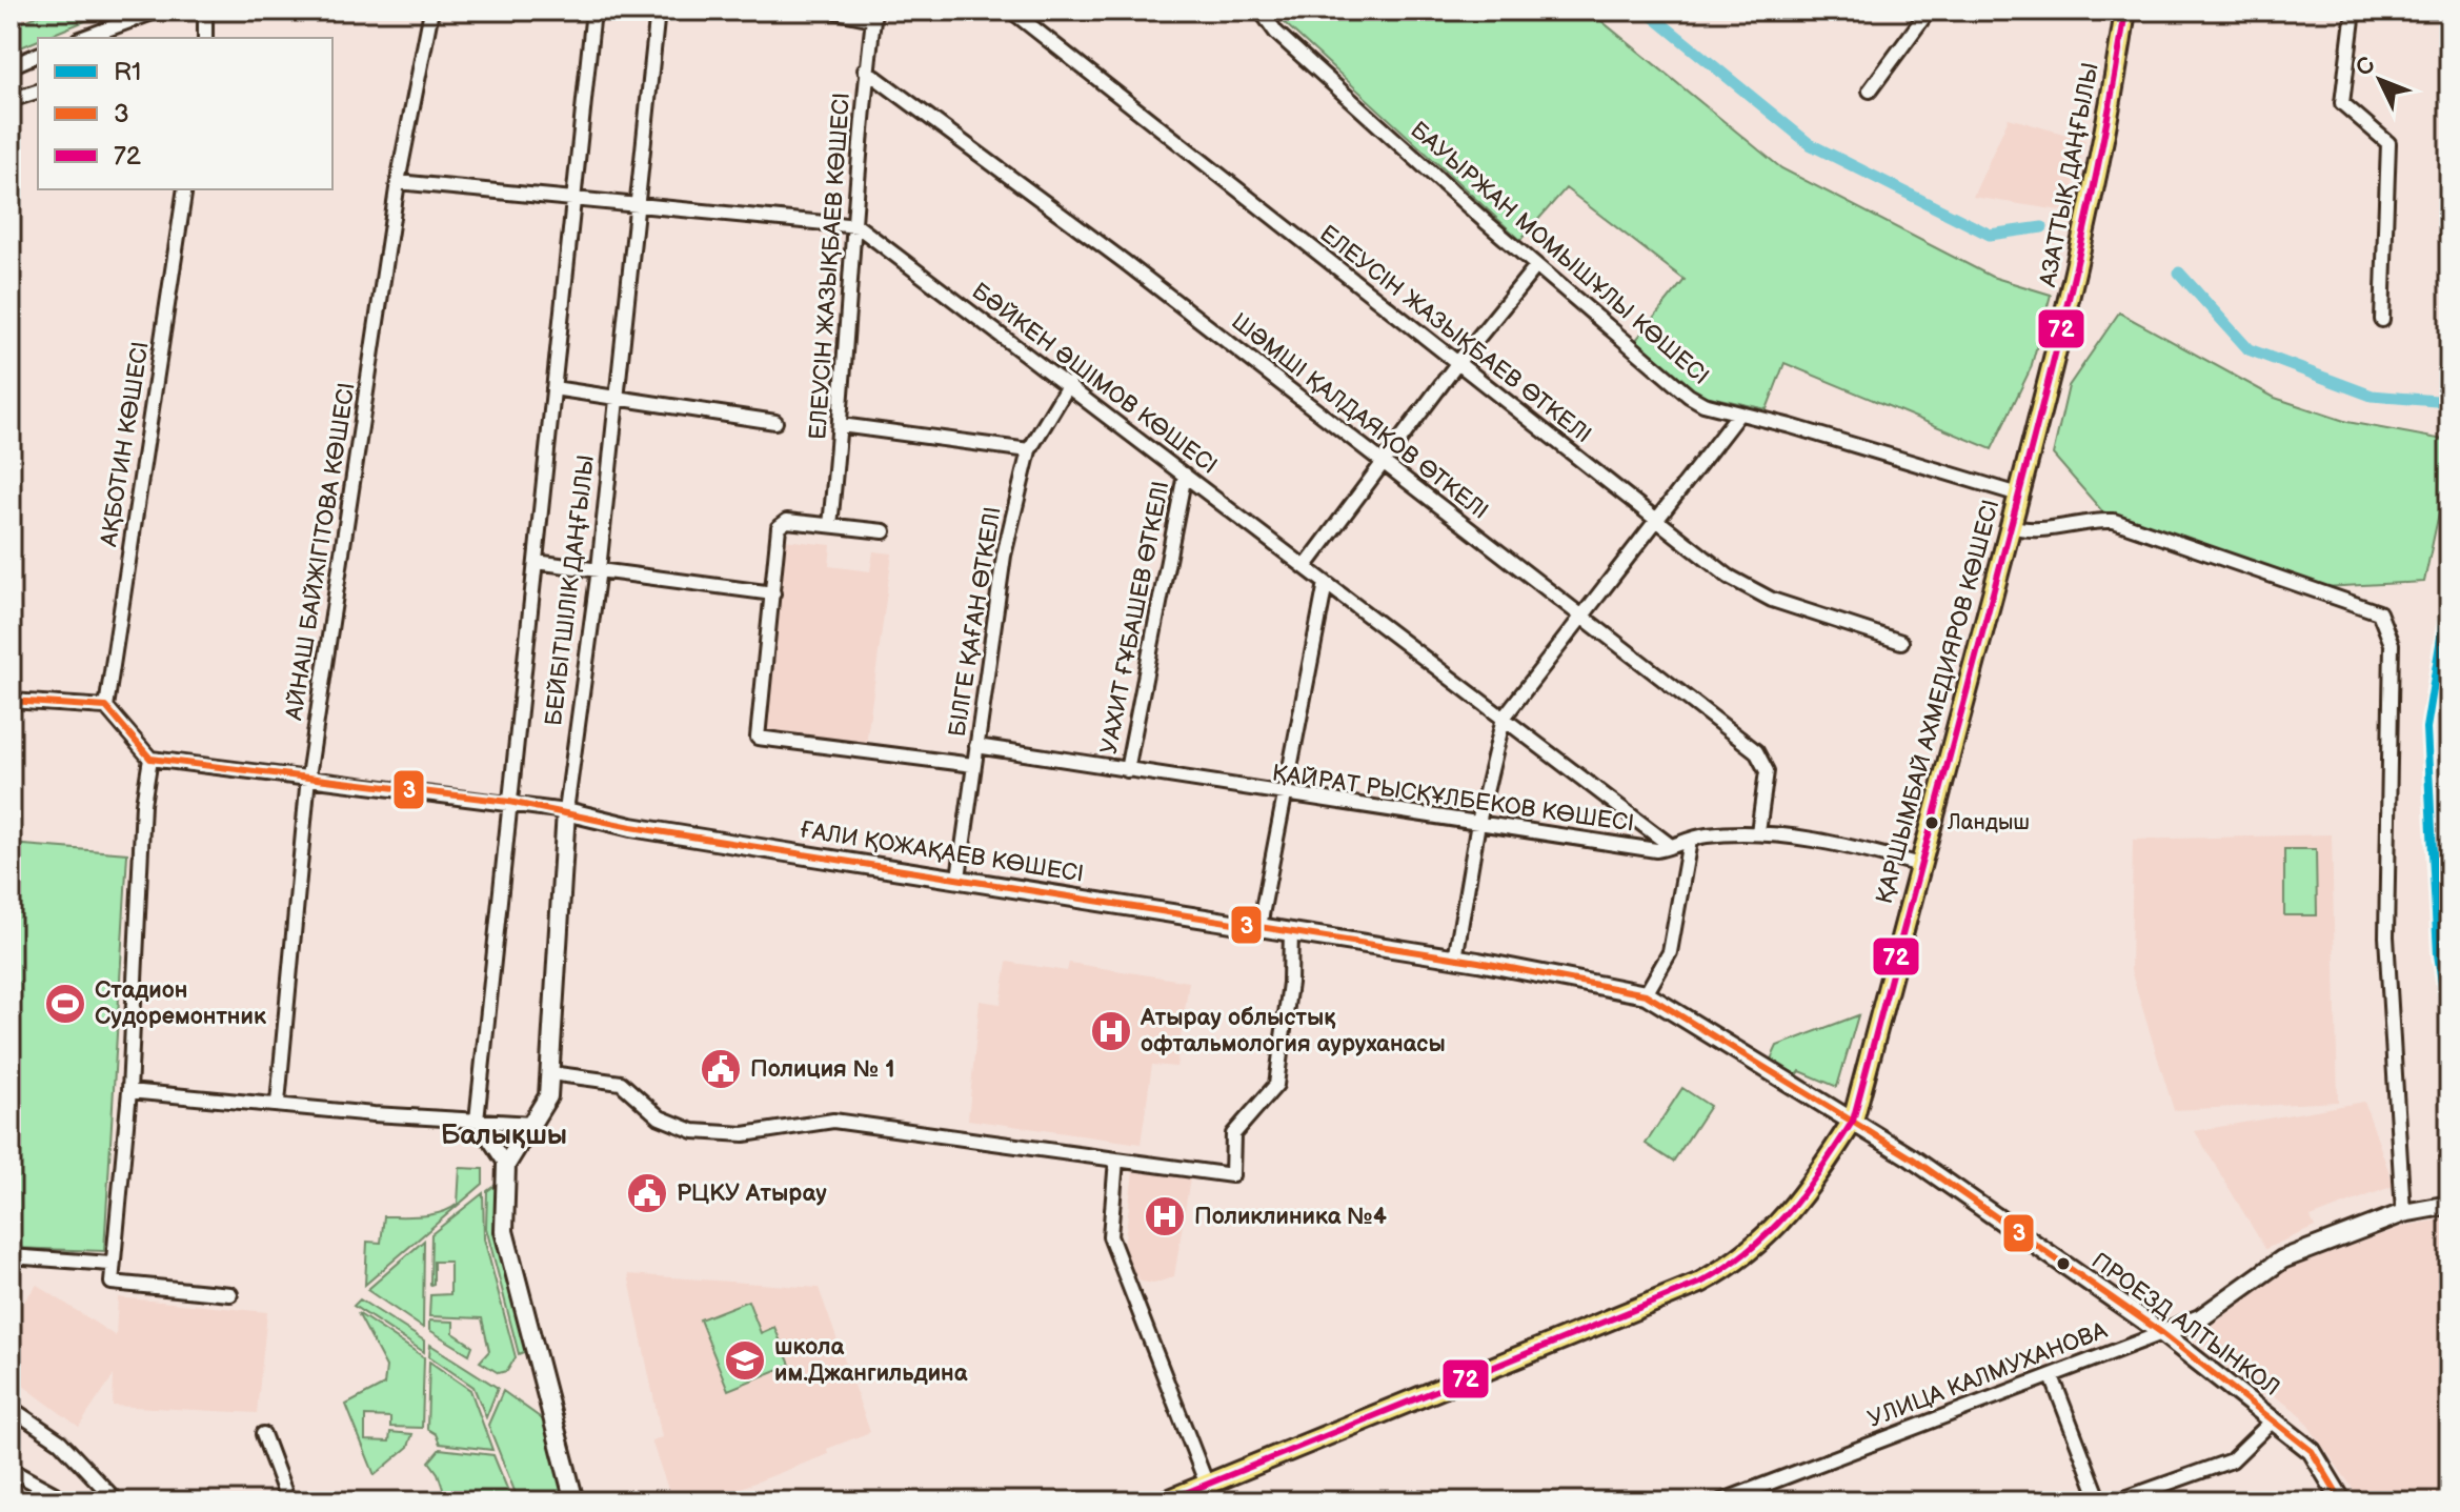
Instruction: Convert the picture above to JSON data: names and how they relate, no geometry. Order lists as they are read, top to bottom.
{
  "streets": {
    "main road": ["АЗАТТЫҚ ДАҢҒЫЛЫ", "ҚАРШЫМБАЙ АХМЕДИЯРОВ КӨШЕСІ"],
    "street": [
      "БАУЫРЖАН МОМЫШҰЛЫ КӨШЕСІ",
      "ЕЛЕУСІН ЖАЗЫҚБАЕВ КӨШЕСІ",
      "ЕЛЕУСІН ЖАЗЫҚБАЕВ ӨТКЕЛІ",
      "БӘЙКЕН ӘШІМОВ КӨШЕСІ",
      "ШӘМШІ ҚАЛДАЯҚОВ ӨТКЕЛІ",
      "АҚБОТИН КӨШЕСІ",
      "АЙНАШ БАЙЖІГІТОВА КӨШЕСІ",
      "БЕЙБІТШІЛІК ДАҢҒЫЛЫ",
      "УАХИТ ҒҰБАШЕВ ӨТКЕЛІ",
      "БІЛГЕ ҚАҒАН ӨТКЕЛІ",
      "ҚАЙРАТ РЫСҚҰЛБЕКОВ КӨШЕСІ",
      "ҒАЛИ ҚОЖАҚАЕВ КӨШЕСІ",
      "ПРОЕЗД АЛТЫНКОЛ",
      "УЛИЦА КАЛМУХАНОВА"
    ]
  },
  "crossings": [
    ["АЗАТТЫҚ ДАҢҒЫЛЫ", "БАУЫРЖАН МОМЫШҰЛЫ КӨШЕСІ"],
    ["АЗАТТЫҚ ДАҢҒЫЛЫ", "ҚАРШЫМБАЙ АХМЕДИЯРОВ КӨШЕСІ"],
    ["БАУЫРЖАН МОМЫШҰЛЫ КӨШЕСІ", "ҚАРШЫМБАЙ АХМЕДИЯРОВ КӨШЕСІ"],
    ["ЕЛЕУСІН ЖАЗЫҚБАЕВ КӨШЕСІ", "БӘЙКЕН ӘШІМОВ КӨШЕСІ"],
    ["ЕЛЕУСІН ЖАЗЫҚБАЕВ КӨШЕСІ", "ШӘМШІ ҚАЛДАЯҚОВ ӨТКЕЛІ"],
    ["БӘЙКЕН ӘШІМОВ КӨШЕСІ", "УАХИТ ҒҰБАШЕВ ӨТКЕЛІ"],
    ["БӘЙКЕН ӘШІМОВ КӨШЕСІ", "БІЛГЕ ҚАҒАН ӨТКЕЛІ"],
    ["БӘЙКЕН ӘШІМОВ КӨШЕСІ", "ҚАЙРАТ РЫСҚҰЛБЕКОВ КӨШЕСІ"],
    ["ШӘМШІ ҚАЛДАЯҚОВ ӨТКЕЛІ", "ҚАЙРАТ РЫСҚҰЛБЕКОВ КӨШЕСІ"],
    ["АЙНАШ БАЙЖІГІТОВА КӨШЕСІ", "ҒАЛИ ҚОЖАҚАЕВ КӨШЕСІ"],
    ["БЕЙБІТШІЛІК ДАҢҒЫЛЫ", "ҒАЛИ ҚОЖАҚАЕВ КӨШЕСІ"],
    ["УАХИТ ҒҰБАШЕВ ӨТКЕЛІ", "ҚАЙРАТ РЫСҚҰЛБЕКОВ КӨШЕСІ"],
    ["БІЛГЕ ҚАҒАН ӨТКЕЛІ", "ҚАЙРАТ РЫСҚҰЛБЕКОВ КӨШЕСІ"],
    ["БІЛГЕ ҚАҒАН ӨТКЕЛІ", "ҒАЛИ ҚОЖАҚАЕВ КӨШЕСІ"],
    ["ҚАРШЫМБАЙ АХМЕДИЯРОВ КӨШЕСІ", "ҚАЙРАТ РЫСҚҰЛБЕКОВ КӨШЕСІ"],
    ["ҚАРШЫМБАЙ АХМЕДИЯРОВ КӨШЕСІ", "ҒАЛИ ҚОЖАҚАЕВ КӨШЕСІ"],
    ["ҚАРШЫМБАЙ АХМЕДИЯРОВ КӨШЕСІ", "ПРОЕЗД АЛТЫНКОЛ"],
    ["ҒАЛИ ҚОЖАҚАЕВ КӨШЕСІ", "ПРОЕЗД АЛТЫНКОЛ"],
    ["ПРОЕЗД АЛТЫНКОЛ", "УЛИЦА КАЛМУХАНОВА"]
  ],
  "districts": ["Балықшы"],
  "places": {
    "other": ["Ландыш"],
    "sports": ["Стадион Судоремонтник"],
    "hospital": ["Атырау облыстық офтальмология ауруханасы", "Поликлиника №4"],
    "public building": ["Полиция № 1", "РЦКУ Атырау"],
    "school or university": ["школа им.Джангильдина"]
  },
  "lines": ["transit line 72", "transit line R1", "transit line 3"],
  "legend": ["R1", "3", "72"],
  "north": "top left"
}
